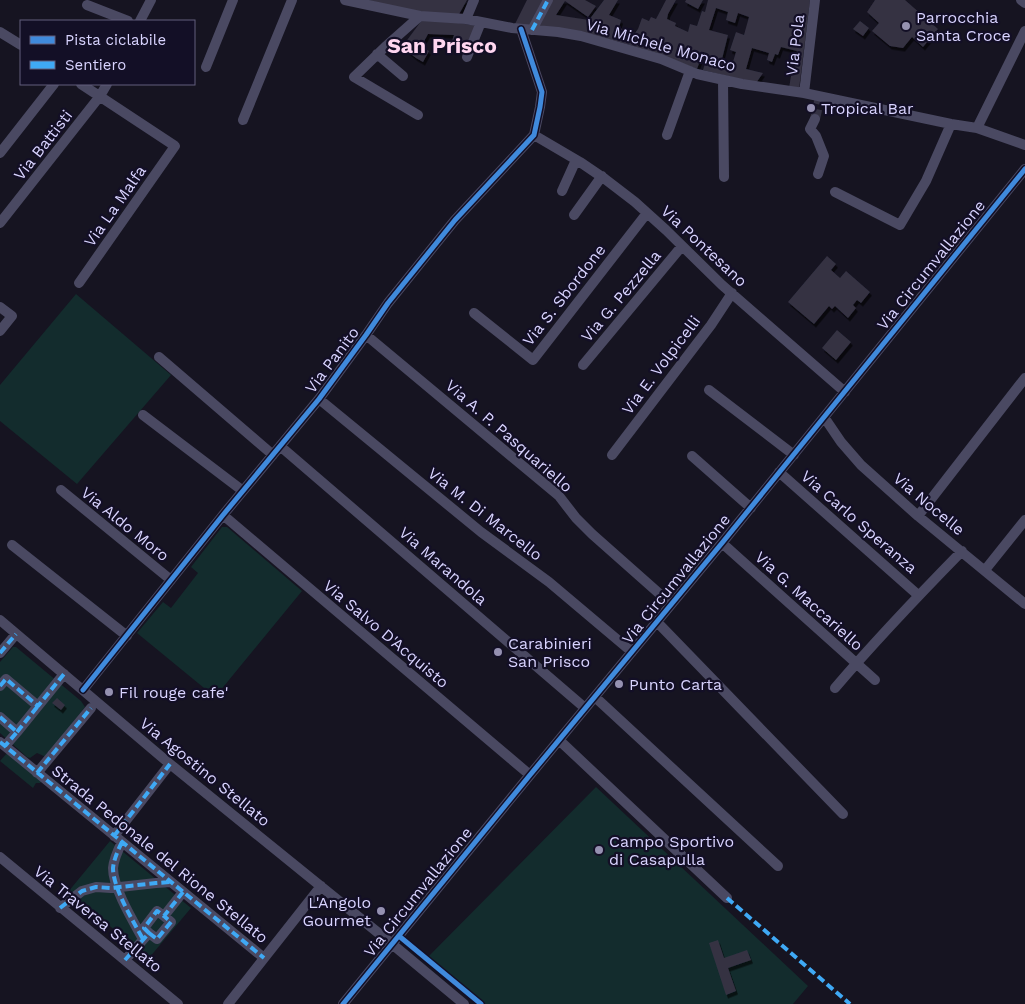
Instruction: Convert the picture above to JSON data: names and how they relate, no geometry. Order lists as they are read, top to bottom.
{
  "streets": {
    "street": [
      "Via Michele Monaco",
      "Via Pola",
      "Via Battisti",
      "Via La Malfa",
      "Via Pontesano",
      "Via Circumvallazione",
      "Via S. Sbordone",
      "Via G. Pezzella",
      "Via Panito",
      "Via E. Volpicelli",
      "Via A. P. Pasquariello",
      "Via Nocelle",
      "Via M. Di Marcello",
      "Via Carlo Speranza",
      "Via Aldo Moro",
      "Via Marandola",
      "Via G. Maccariello",
      "Via Salvo D'Acquisto",
      "Via Agostino Stellato",
      "Strada Pedonale del Rione Stellato",
      "Via Traversa Stellato"
    ]
  },
  "crossings": [
    ["Via Michele Monaco", "Via Pola"],
    ["Via Battisti", "Via La Malfa"],
    ["Via Pontesano", "Via Circumvallazione"],
    ["Via Pontesano", "Via S. Sbordone"],
    ["Via Pontesano", "Via G. Pezzella"],
    ["Via Pontesano", "Via Panito"],
    ["Via Pontesano", "Via E. Volpicelli"],
    ["Via Circumvallazione", "Via A. P. Pasquariello"],
    ["Via Circumvallazione", "Via Nocelle"],
    ["Via Circumvallazione", "Via M. Di Marcello"],
    ["Via Circumvallazione", "Via Carlo Speranza"],
    ["Via Circumvallazione", "Via Marandola"],
    ["Via Circumvallazione", "Via G. Maccariello"],
    ["Via Circumvallazione", "Via Salvo D'Acquisto"],
    ["Via Circumvallazione", "Via Agostino Stellato"],
    ["Via Panito", "Via A. P. Pasquariello"],
    ["Via Panito", "Via M. Di Marcello"],
    ["Via Panito", "Via Aldo Moro"],
    ["Via Panito", "Via Marandola"],
    ["Via Panito", "Via Salvo D'Acquisto"],
    ["Via Panito", "Via Agostino Stellato"]
  ],
  "districts": ["San Prisco"],
  "places": [
    "Parrocchia Santa Croce",
    "Tropical Bar",
    "Carabinieri San Prisco",
    "Punto Carta",
    "Fil rouge cafe'",
    "Campo Sportivo di Casapulla",
    "L'Angolo Gourmet"
  ],
  "legend": ["Pista ciclabile", "Sentiero"]
}
